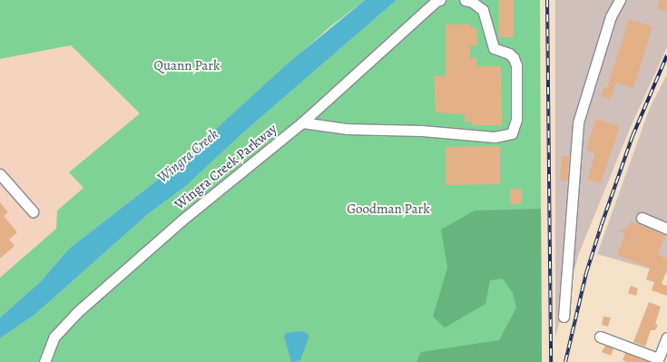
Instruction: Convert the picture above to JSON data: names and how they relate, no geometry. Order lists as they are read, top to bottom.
{
  "streets": {
    "street": ["Wingra Creek Parkway"]
  },
  "water": ["Wingra Creek"],
  "parks": ["Quann Park", "Goodman Park"]
}
